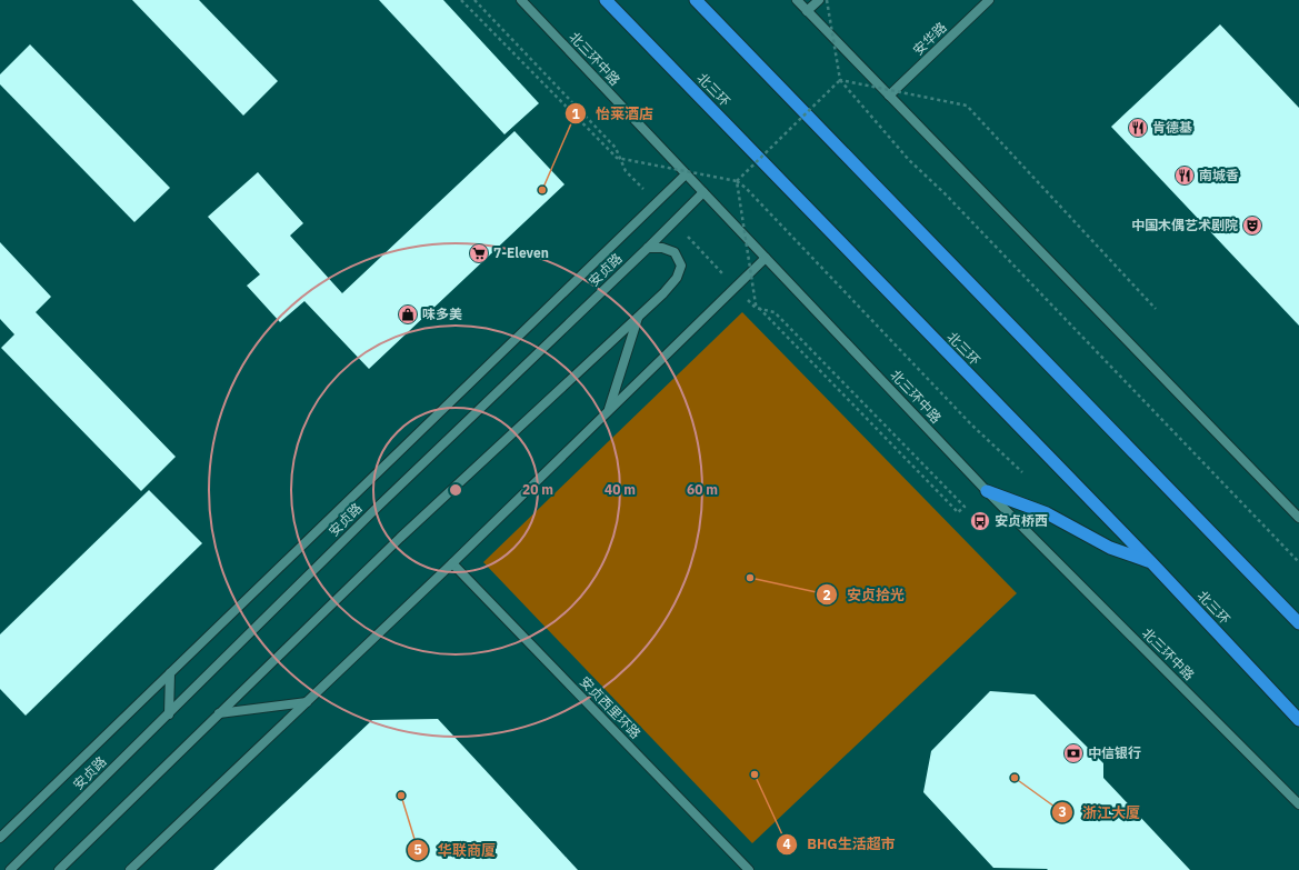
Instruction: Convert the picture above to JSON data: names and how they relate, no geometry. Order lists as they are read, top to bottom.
{
  "streets": {
    "highway": ["北三环"],
    "street": [
      "安华路",
      "北三环中路",
      "安贞路",
      "安贞西里环路"
    ]
  },
  "crossings": [
    ["北三环中路", "安贞路"]
  ],
  "places": {
    "restaurant": ["肯德基", "南城香"],
    "other": [
      "怡莱酒店",
      "安贞拾光",
      "BHG生活超市",
      "浙江大厦",
      "华联商厦"
    ],
    "theatre": ["中国木偶艺术剧院"],
    "supermarket": ["7-Eleven"],
    "shop": ["味多美"],
    "bus stop": ["安贞桥西"],
    "bank": ["中信银行"]
  },
  "rings": ["20 m", "40 m", "60 m"]
}
